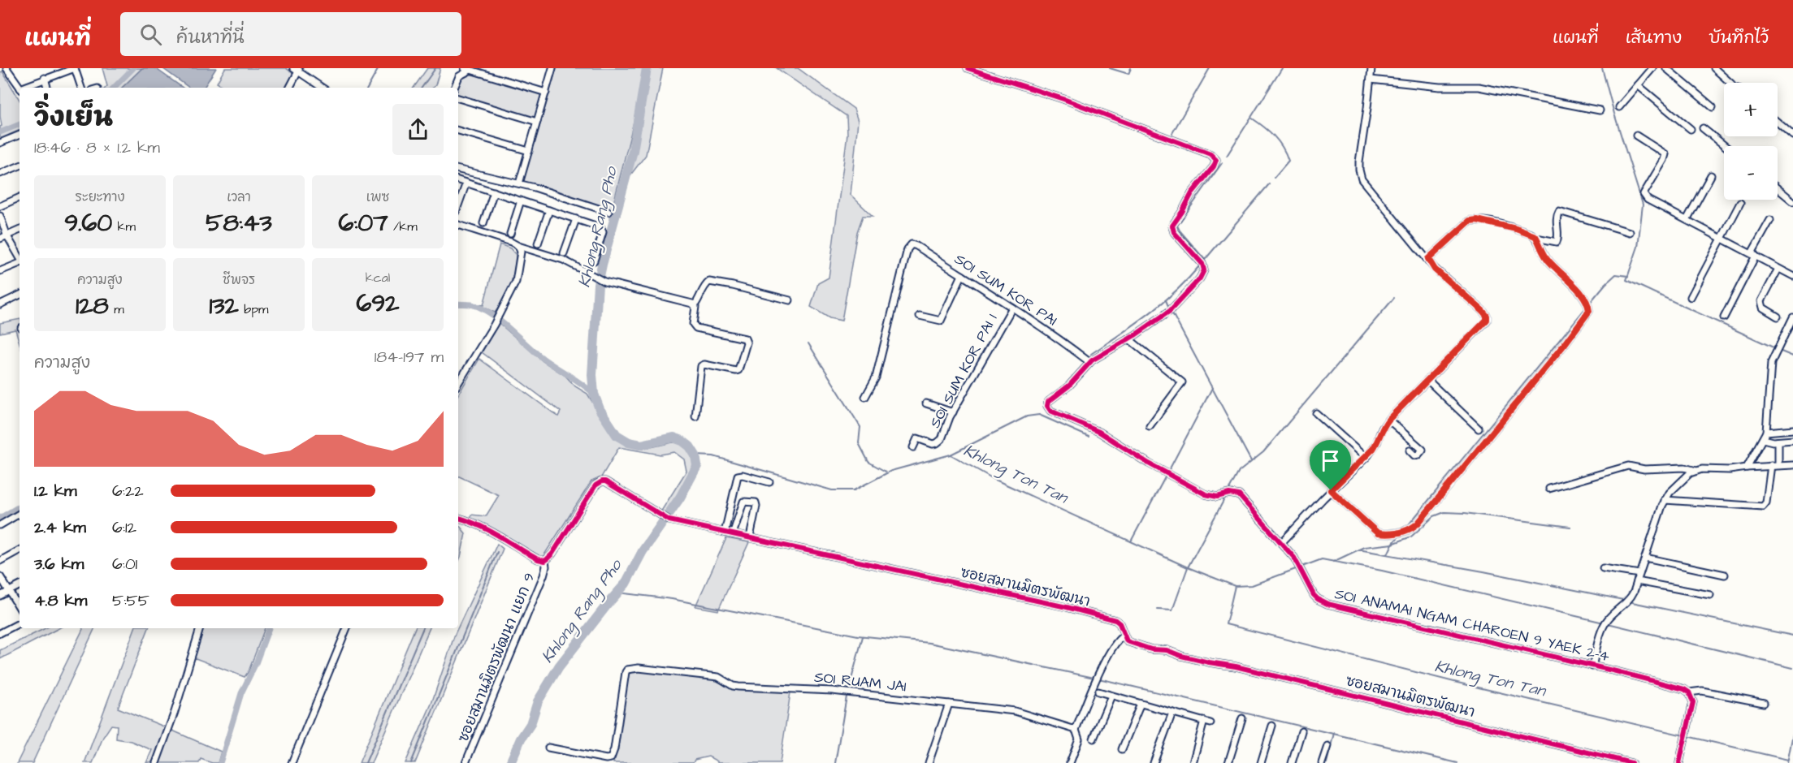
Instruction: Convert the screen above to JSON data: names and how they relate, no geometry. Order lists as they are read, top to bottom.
{
  "streets": {
    "street": [
      "SOI SUM KOR PAI",
      "SOI SUM KOR PAI 1",
      "ซอยสมานมิตรพัฒนา",
      "SOI ANAMAI NGAM CHAROEN 9 YAEK 2-4",
      "ซอยสมานมิตรพัฒนา แยก 9",
      "SOI RUAM JAI"
    ]
  },
  "crossings": [
    ["SOI SUM KOR PAI", "SOI SUM KOR PAI 1"],
    ["SOI SUM KOR PAI", "SOI ANAMAI NGAM CHAROEN 9 YAEK 2-4"],
    ["ซอยสมานมิตรพัฒนา", "ซอยสมานมิตรพัฒนา แยก 9"]
  ],
  "water": ["Khlong Rang Pho", "Khlong Ton Tan"],
  "page": {
    "header": "แผนที่",
    "search": "ค้นหาที่นี่",
    "nav": ["แผนที่", "เส้นทาง", "บันทึกไว้"],
    "map_buttons": ["+", "−"],
    "heading": ["วิ่งเย็น", "18:46 · 8 × 1.2 km"],
    "stats": [
      ["ระยะทาง", "9.60 km"],
      ["เวลา", "58:43"],
      ["เพซ", "6:07 /km"],
      ["ความสูง", "128 m"],
      ["ชีพจร", "132 bpm"],
      ["kcal", "692"]
    ],
    "chart": ["ความสูง", "184–197 m"],
    "list": [
      {
        "name": "1.2 km",
        "note": "6:22"
      },
      {
        "name": "2.4 km",
        "note": "6:12"
      },
      {
        "name": "3.6 km",
        "note": "6:01"
      },
      {
        "name": "4.8 km",
        "note": "5:55"
      }
    ]
  }
}
